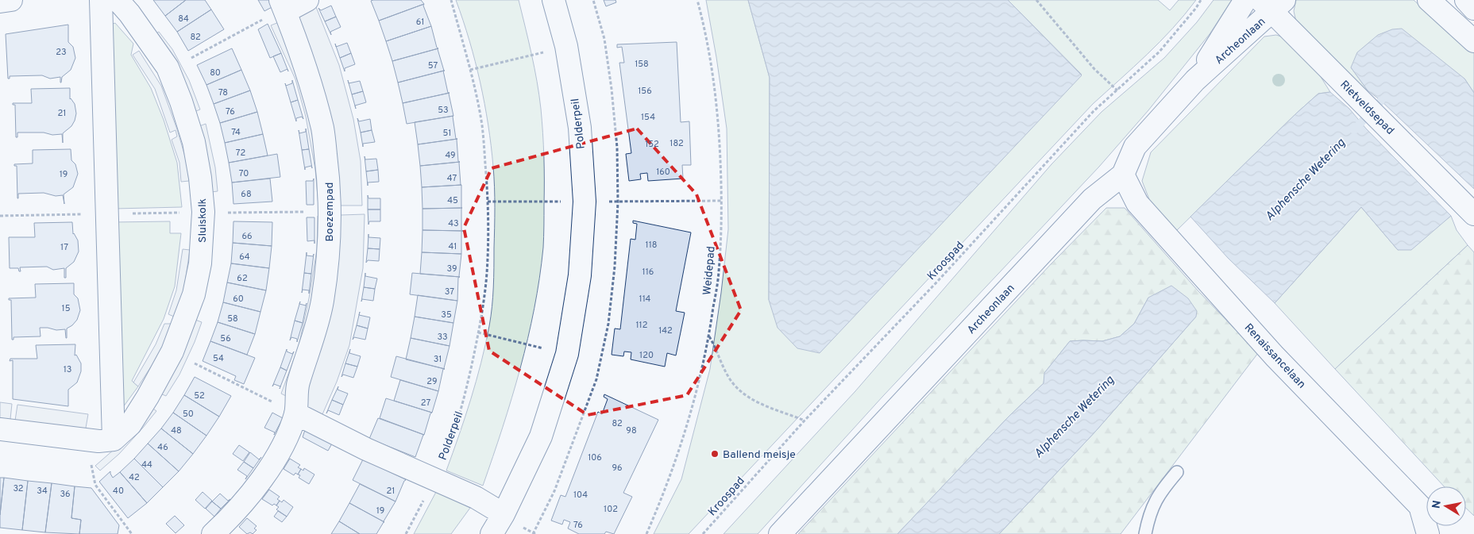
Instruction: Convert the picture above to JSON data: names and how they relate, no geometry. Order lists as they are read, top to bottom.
{
  "streets": {
    "street": [
      "Archeonlaan",
      "Rietveldsepad",
      "Polderpeil",
      "Boezempad",
      "Sluiskolk",
      "Renaissancelaan"
    ],
    "path": ["Kroospad", "Weidepad"]
  },
  "crossings": [
    ["Archeonlaan", "Rietveldsepad"],
    ["Archeonlaan", "Renaissancelaan"]
  ],
  "water": ["Alphensche Wetering"],
  "places": ["Ballend meisje"],
  "house_numbers": [
    "84",
    "61",
    "82",
    "23",
    "158",
    "57",
    "80",
    "156",
    "78",
    "53",
    "76",
    "21",
    "154",
    "74",
    "51",
    "182",
    "152",
    "72",
    "49",
    "160",
    "70",
    "19",
    "47",
    "68",
    "45",
    "43",
    "66",
    "118",
    "41",
    "17",
    "64",
    "39",
    "116",
    "62",
    "37",
    "60",
    "114",
    "15",
    "35",
    "58",
    "112",
    "142",
    "33",
    "56",
    "120",
    "54",
    "31",
    "13",
    "29",
    "52",
    "27",
    "50",
    "82",
    "48",
    "98",
    "46",
    "106",
    "44",
    "96",
    "42",
    "32",
    "34",
    "40",
    "21",
    "36",
    "104",
    "102",
    "19",
    "76"
  ],
  "north": "left"
}
